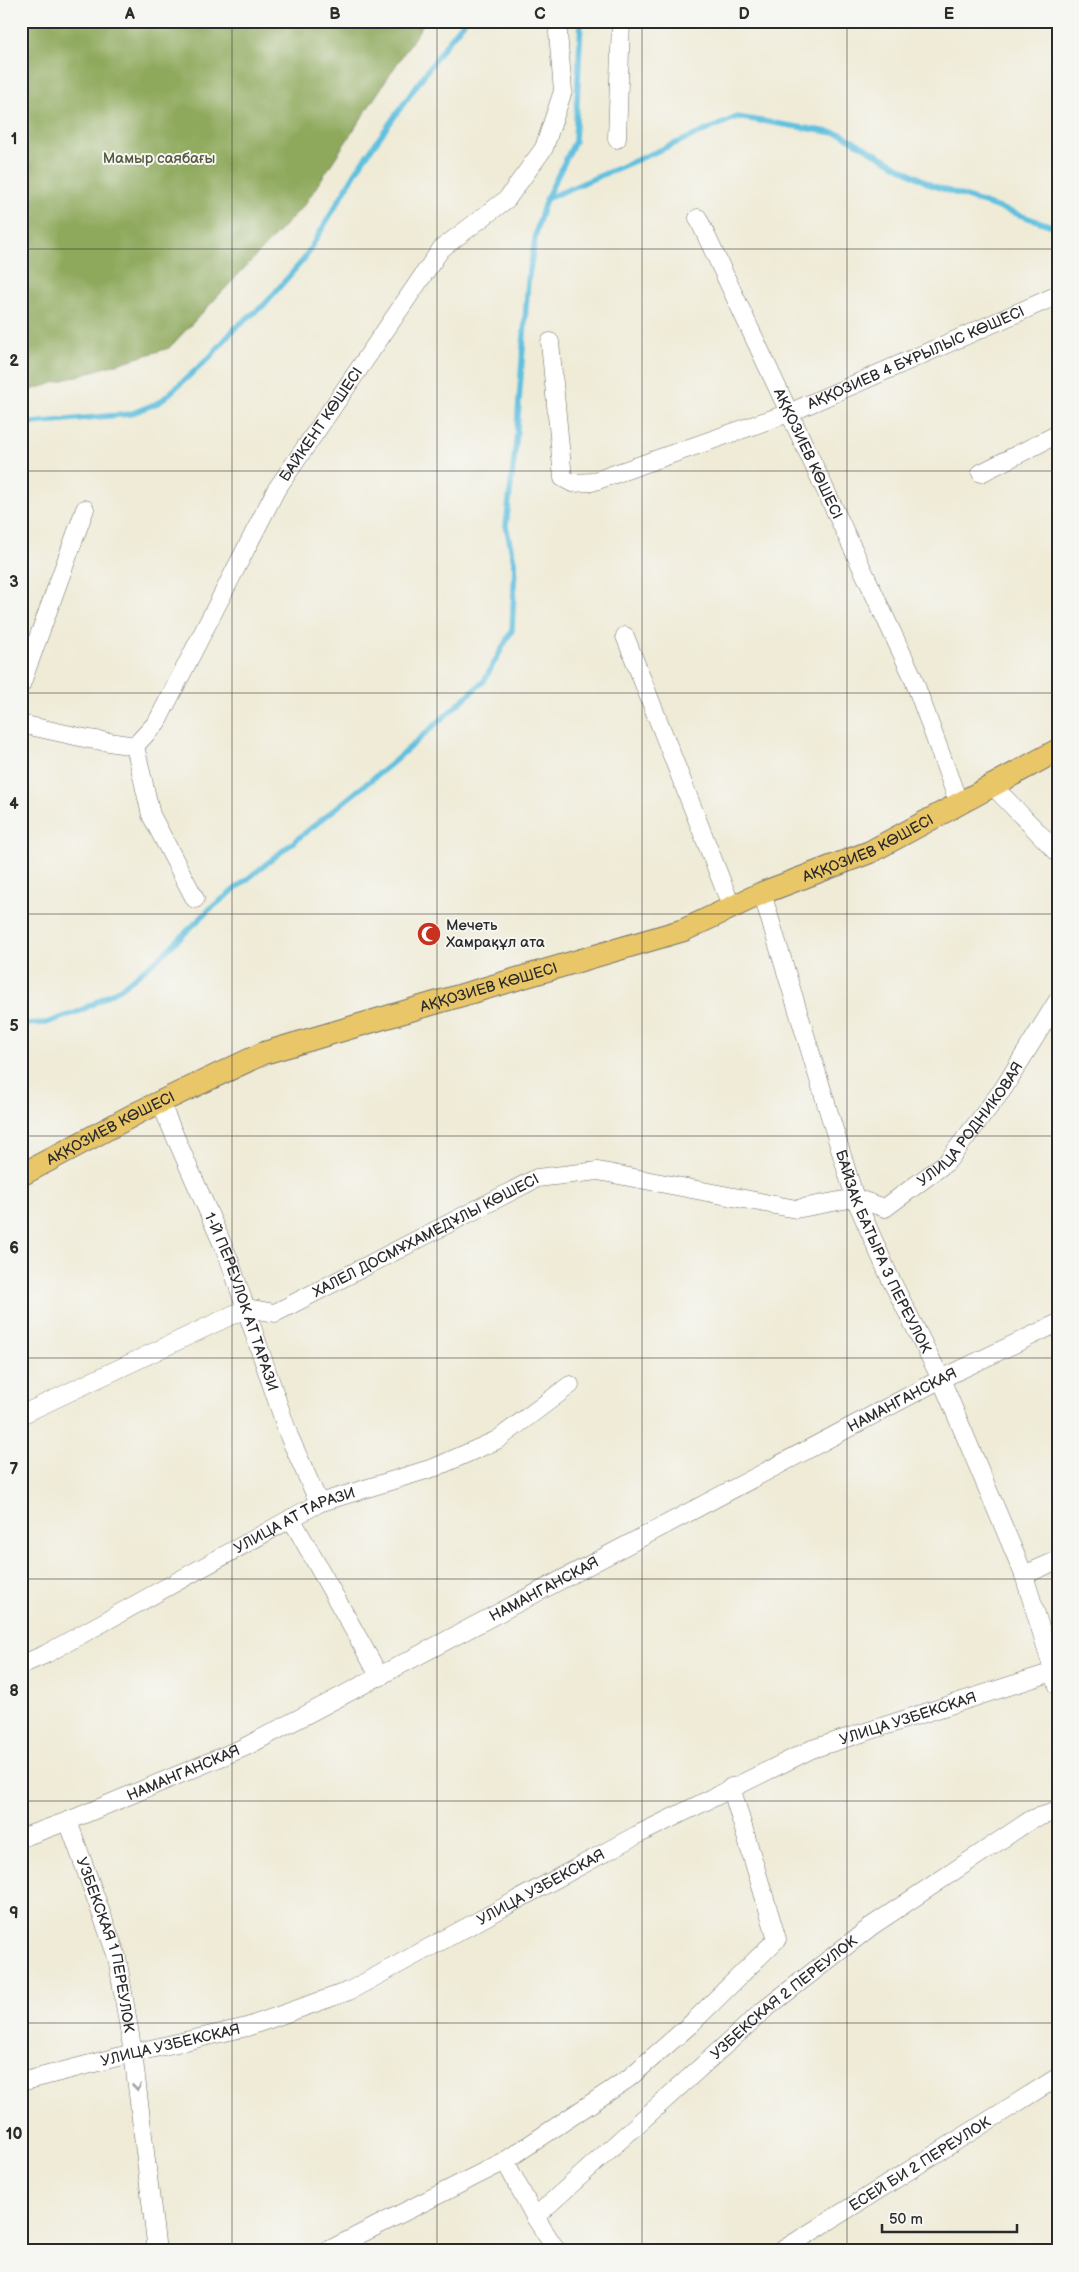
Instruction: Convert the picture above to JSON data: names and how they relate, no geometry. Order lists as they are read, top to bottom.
{
  "streets": {
    "main road": ["АҚҚОЗИЕВ КӨШЕСІ"],
    "street": [
      "АҚҚОЗИЕВ 4 БҰРЫЛЫС КӨШЕСІ",
      "БАЙКЕНТ КӨШЕСІ",
      "УЛИЦА РОДНИКОВАЯ",
      "ХАЛЕЛ ДОСМҰХАМЕДҰЛЫ КӨШЕСІ",
      "БАЙЗАК БАТЫРА 3 ПЕРЕУЛОК",
      "1-Й ПЕРЕУЛОК АТ ТАРАЗИ",
      "НАМАНГАНСКАЯ",
      "УЛИЦА АТ ТАРАЗИ",
      "УЛИЦА УЗБЕКСКАЯ",
      "УЗБЕКСКАЯ 1 ПЕРЕУЛОК",
      "УЗБЕКСКАЯ 2 ПЕРЕУЛОК",
      "ЕСЕЙ БИ 2 ПЕРЕУЛОК"
    ]
  },
  "crossings": [
    ["АҚҚОЗИЕВ 4 БҰРЫЛЫС КӨШЕСІ", "АҚҚОЗИЕВ КӨШЕСІ"],
    ["АҚҚОЗИЕВ КӨШЕСІ", "БАЙЗАК БАТЫРА 3 ПЕРЕУЛОК"],
    ["АҚҚОЗИЕВ КӨШЕСІ", "1-Й ПЕРЕУЛОК АТ ТАРАЗИ"],
    ["УЛИЦА РОДНИКОВАЯ", "ХАЛЕЛ ДОСМҰХАМЕДҰЛЫ КӨШЕСІ"],
    ["УЛИЦА РОДНИКОВАЯ", "БАЙЗАК БАТЫРА 3 ПЕРЕУЛОК"],
    ["ХАЛЕЛ ДОСМҰХАМЕДҰЛЫ КӨШЕСІ", "БАЙЗАК БАТЫРА 3 ПЕРЕУЛОК"],
    ["ХАЛЕЛ ДОСМҰХАМЕДҰЛЫ КӨШЕСІ", "1-Й ПЕРЕУЛОК АТ ТАРАЗИ"],
    ["БАЙЗАК БАТЫРА 3 ПЕРЕУЛОК", "НАМАНГАНСКАЯ"],
    ["БАЙЗАК БАТЫРА 3 ПЕРЕУЛОК", "УЛИЦА УЗБЕКСКАЯ"],
    ["1-Й ПЕРЕУЛОК АТ ТАРАЗИ", "УЛИЦА АТ ТАРАЗИ"],
    ["НАМАНГАНСКАЯ", "УЗБЕКСКАЯ 1 ПЕРЕУЛОК"],
    ["УЛИЦА УЗБЕКСКАЯ", "УЗБЕКСКАЯ 1 ПЕРЕУЛОК"]
  ],
  "one_way": ["УЗБЕКСКАЯ 1 ПЕРЕУЛОК"],
  "parks": ["Мамыр саябағы"],
  "places": {
    "mosque": ["Мечеть Хамрақұл ата"]
  },
  "scale_bar": "50 m",
  "grid": {
    "columns": [
      "A",
      "B",
      "C",
      "D",
      "E"
    ],
    "rows": [
      "1",
      "2",
      "3",
      "4",
      "5",
      "6",
      "7",
      "8",
      "9",
      "10"
    ]
  }
}
